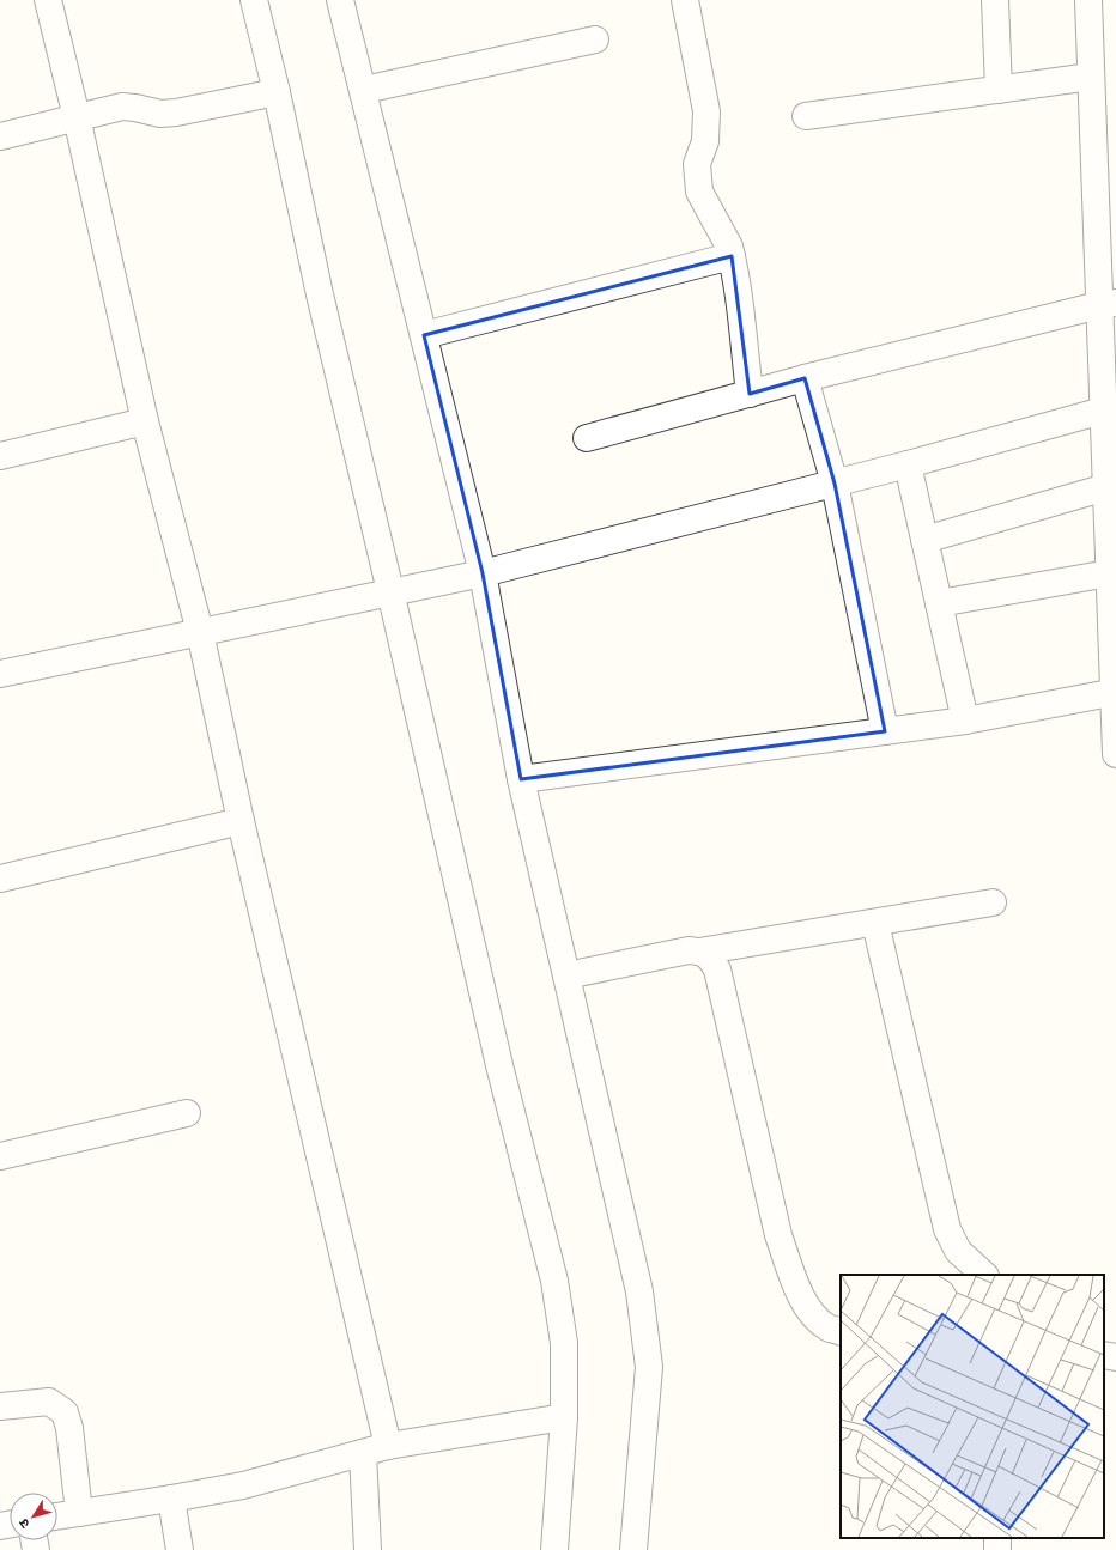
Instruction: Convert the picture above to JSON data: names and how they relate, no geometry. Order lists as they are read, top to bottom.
{
  "north": "bottom left"
}
